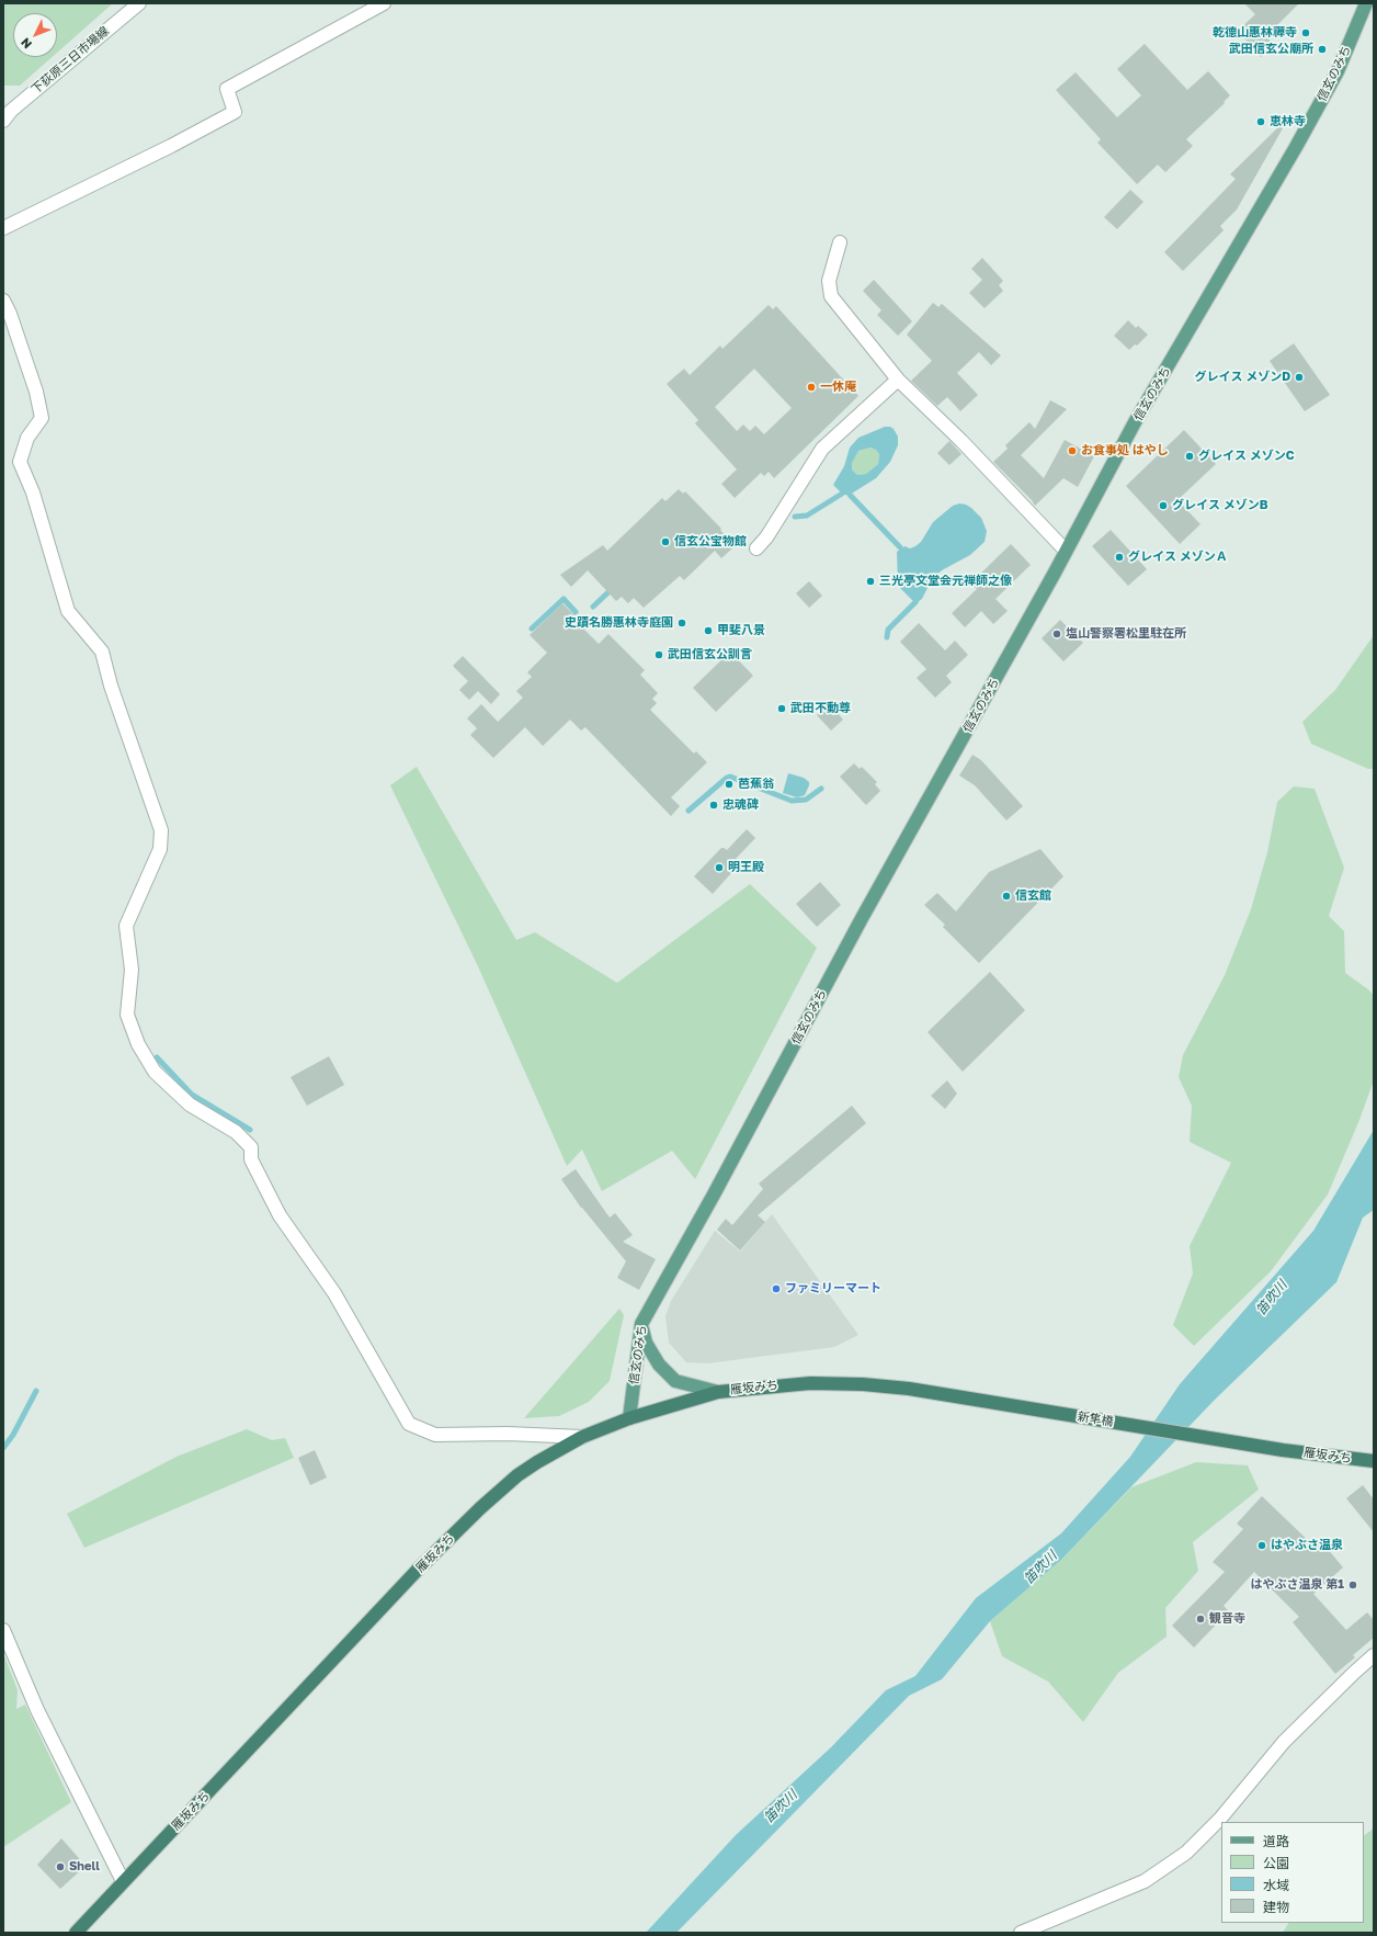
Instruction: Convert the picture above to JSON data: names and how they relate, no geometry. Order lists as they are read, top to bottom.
{
  "streets": {
    "highway": ["雁坂みち", "新隼橋"],
    "main road": ["信玄のみち"],
    "street": ["下荻原三日市場線"]
  },
  "crossings": [
    ["信玄のみち", "雁坂みち"],
    ["雁坂みち", "新隼橋"]
  ],
  "water": ["笛吹川"],
  "places": [
    "乾德山惠林禪寺",
    "武田信玄公廟所",
    "恵林寺",
    "グレイス メゾンD",
    "一休庵",
    "お食事処 はやし",
    "グレイス メゾンC",
    "グレイス メゾンB",
    "信玄公宝物館",
    "グレイス メゾンＡ",
    "三光亭文堂会元禅師之像",
    "史蹟名勝惠林寺庭園",
    "甲斐八景",
    "塩山警察署松里駐在所",
    "武田信玄公訓言",
    "武田不動尊",
    "芭蕉翁",
    "忠魂碑",
    "明王殿",
    "信玄館",
    "ファミリーマート",
    "はやぶさ温泉",
    "はやぶさ温泉 第1",
    "観音寺",
    "Shell"
  ],
  "legend": [
    "道路",
    "公園",
    "水域",
    "建物"
  ],
  "north": "bottom left"
}
